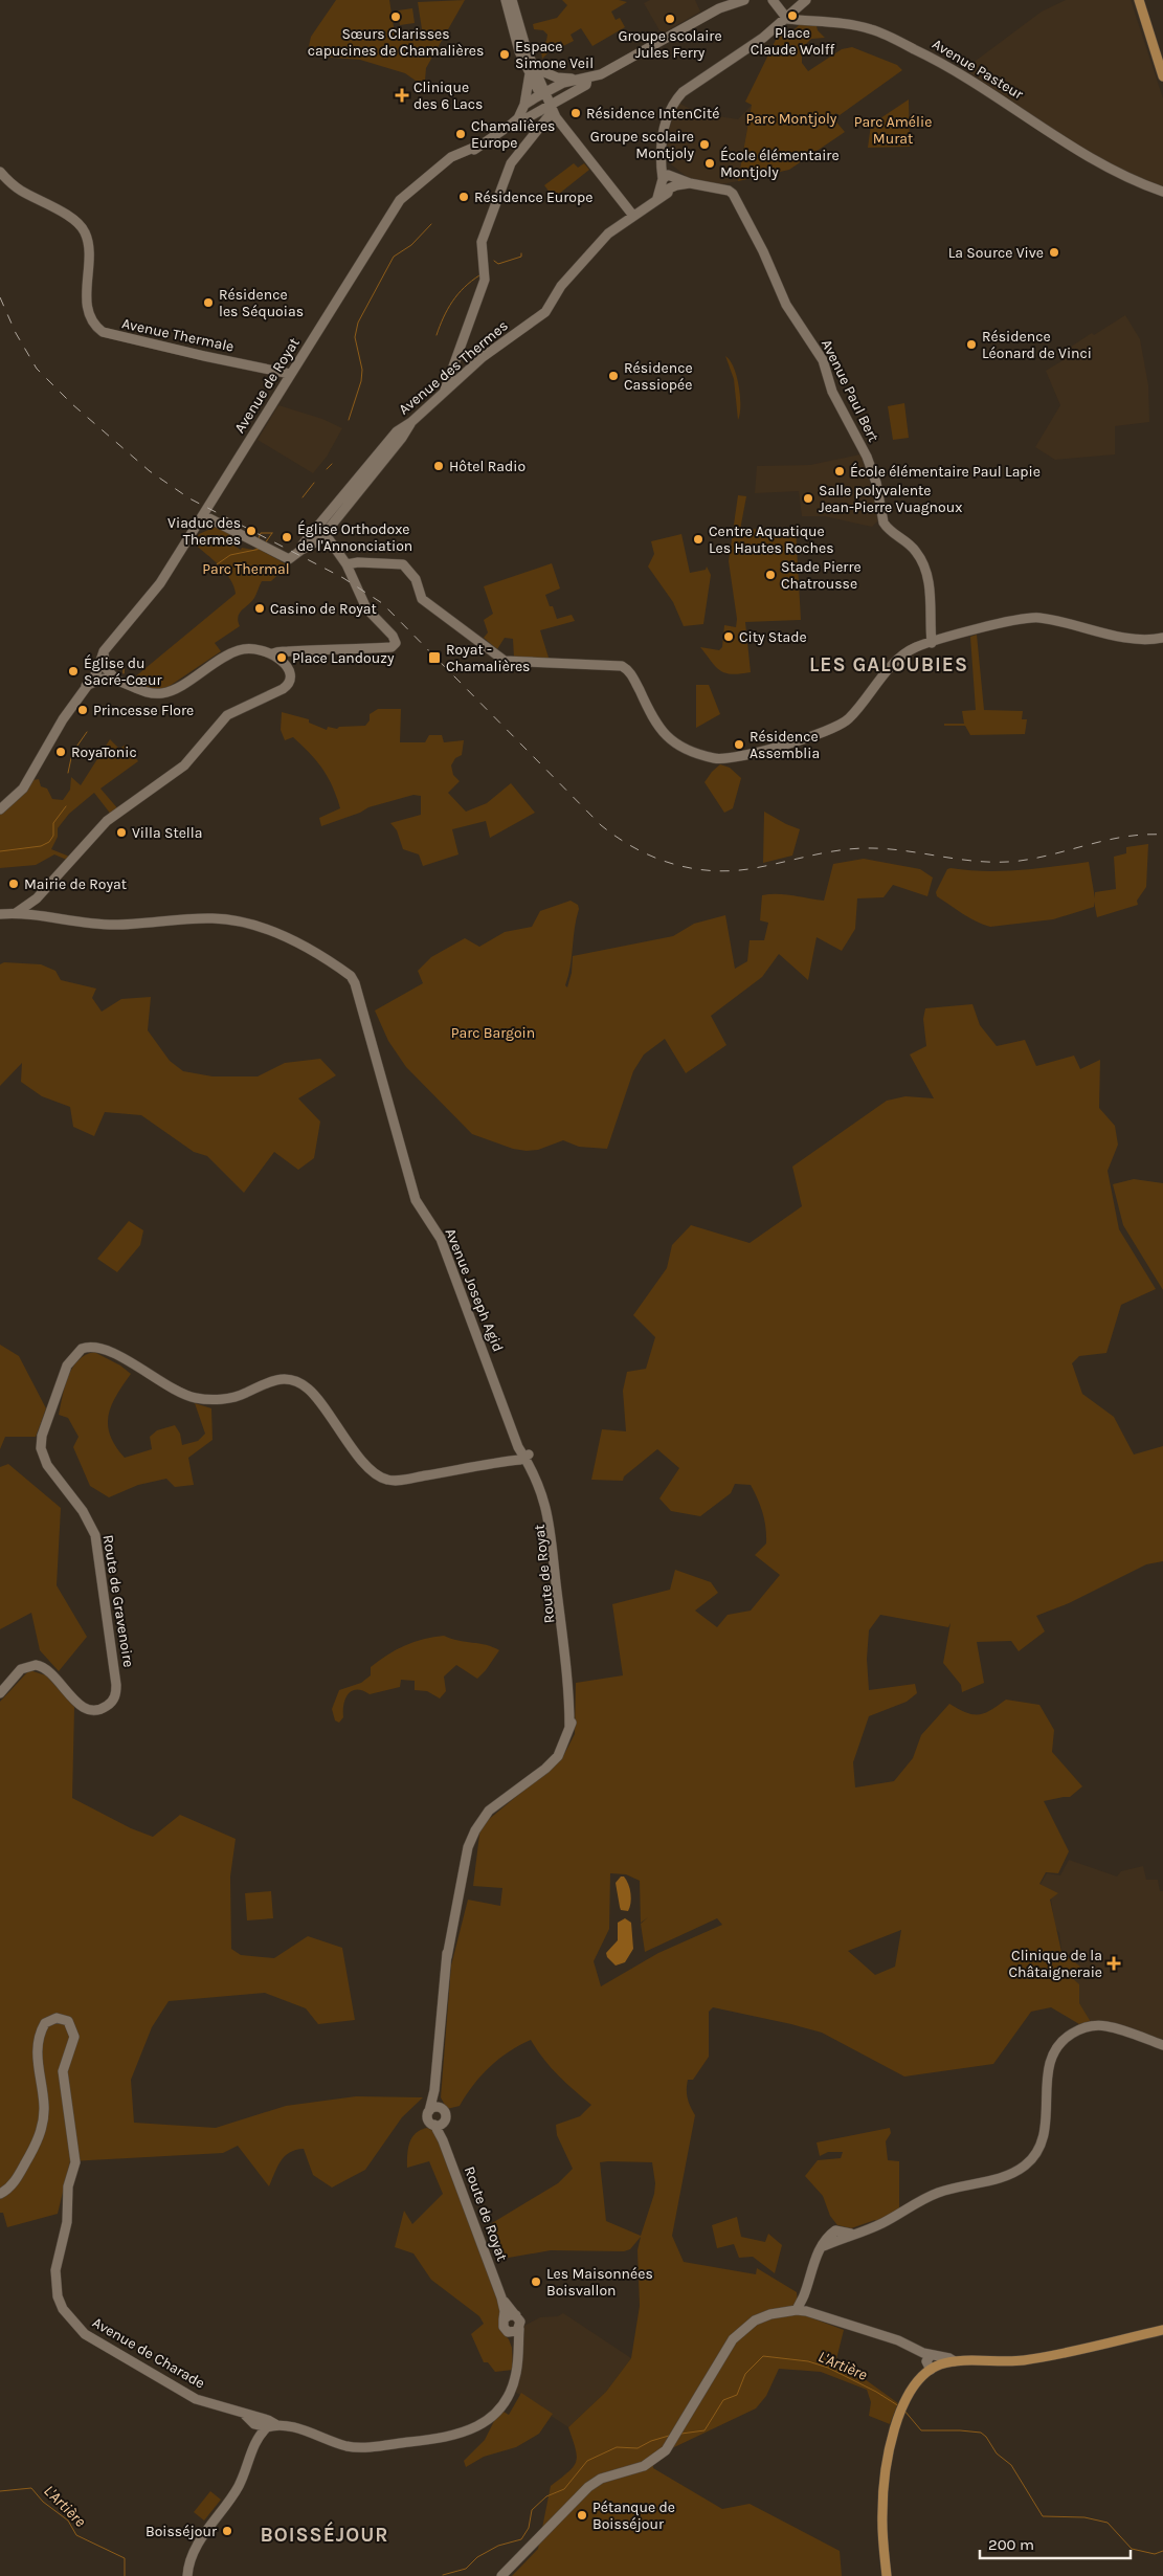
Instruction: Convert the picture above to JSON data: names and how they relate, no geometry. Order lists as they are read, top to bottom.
{
  "streets": {
    "main road": [
      "Avenue Pasteur",
      "Avenue Thermale",
      "Avenue des Thermes",
      "Avenue de Royat",
      "Avenue Paul Bert",
      "Avenue Joseph Agid",
      "Route de Royat",
      "Route de Gravenoire",
      "Avenue de Charade"
    ]
  },
  "crossings": [
    ["Avenue Pasteur", "Avenue des Thermes"],
    ["Avenue Thermale", "Avenue de Royat"],
    ["Avenue des Thermes", "Avenue Paul Bert"],
    ["Avenue Joseph Agid", "Route de Royat"],
    ["Avenue Joseph Agid", "Route de Gravenoire"],
    ["Route de Royat", "Route de Gravenoire"]
  ],
  "districts": ["LES GALOUBIES", "BOISSÉJOUR"],
  "water": ["L'Artière"],
  "parks": [
    "Parc Montjoly",
    "Parc Amélie Murat",
    "Parc Thermal",
    "Parc Bargoin"
  ],
  "places": {
    "other": [
      "Place Claude Wolff",
      "Sœurs Clarisses capucines de Chamalières",
      "Groupe scolaire Jules Ferry",
      "Espace Simone Veil",
      "Résidence IntenCité",
      "Chamalières Europe",
      "Groupe scolaire Montjoly",
      "École élémentaire Montjoly",
      "Résidence Europe",
      "La Source Vive",
      "Résidence les Séquoias",
      "Résidence Léonard de Vinci",
      "Résidence Cassiopée",
      "Hôtel Radio",
      "École élémentaire Paul Lapie",
      "Salle polyvalente Jean-Pierre Vuagnoux",
      "Viaduc des Thermes",
      "Église Orthodoxe de l'Annonciation",
      "Centre Aquatique Les Hautes Roches",
      "Stade Pierre Chatrousse",
      "Casino de Royat",
      "City Stade",
      "Place Landouzy",
      "Église du Sacré-Cœur",
      "Princesse Flore",
      "Résidence Assemblia",
      "RoyaTonic",
      "Villa Stella",
      "Mairie de Royat",
      "Les Maisonnées Boisvallon",
      "Pétanque de Boisséjour",
      "Boisséjour"
    ],
    "health": ["Clinique des 6 Lacs", "Clinique de la Châtaigneraie"],
    "transit": ["Royat - Chamalières"]
  },
  "scale_bar": "200 m"
}
